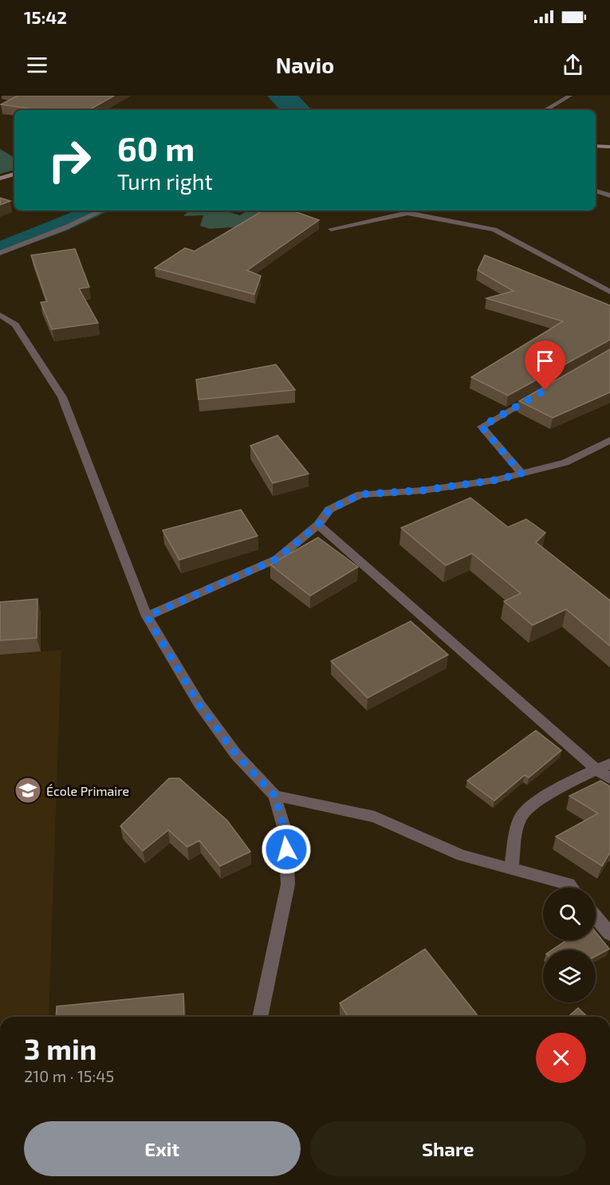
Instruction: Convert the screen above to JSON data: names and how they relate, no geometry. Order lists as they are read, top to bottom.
{
  "places": {
    "school or university": ["École Primaire"]
  },
  "page": {
    "status": "15:42",
    "header": "Navio",
    "turn": ["60 m", "Turn right"],
    "heading": ["3 min", "210 m · 15:45"],
    "buttons": ["Exit", "Share"]
  }
}
